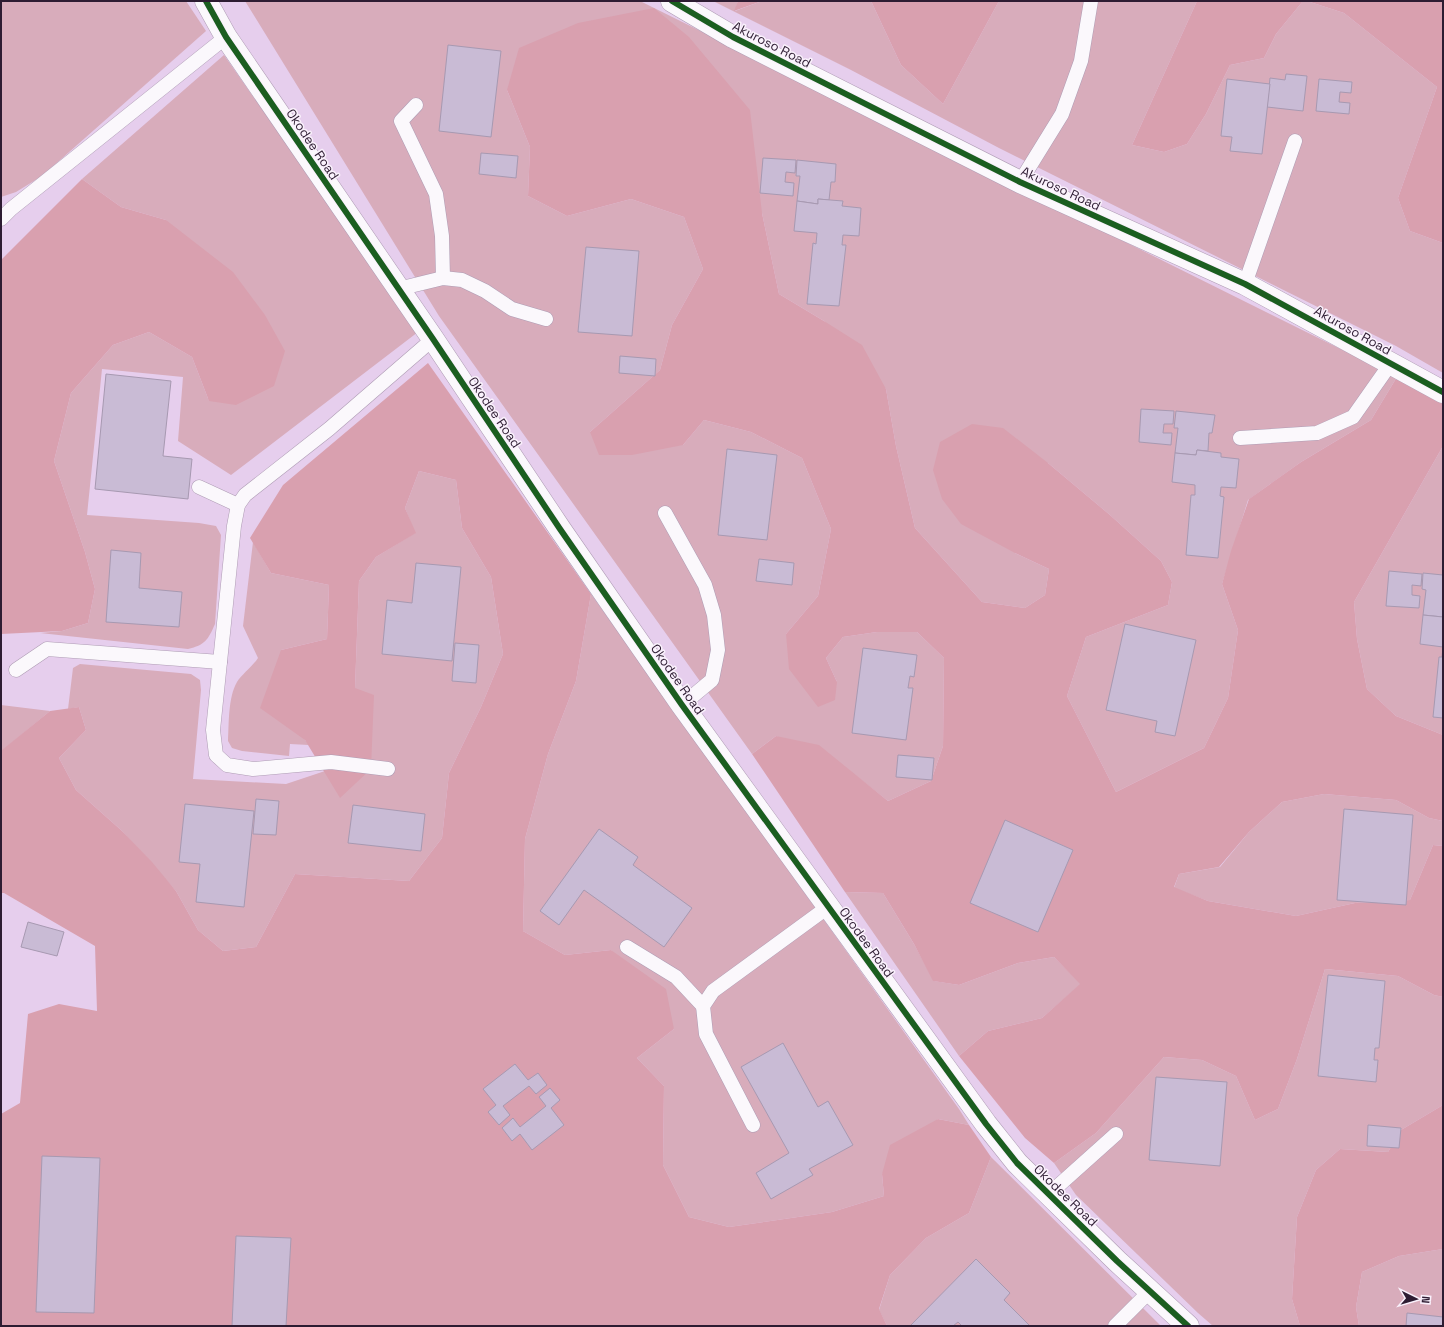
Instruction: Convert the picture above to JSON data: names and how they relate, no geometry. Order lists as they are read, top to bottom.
{
  "streets": {
    "street": ["Akuroso Road", "Okodee Road"]
  },
  "north": "right"
}
